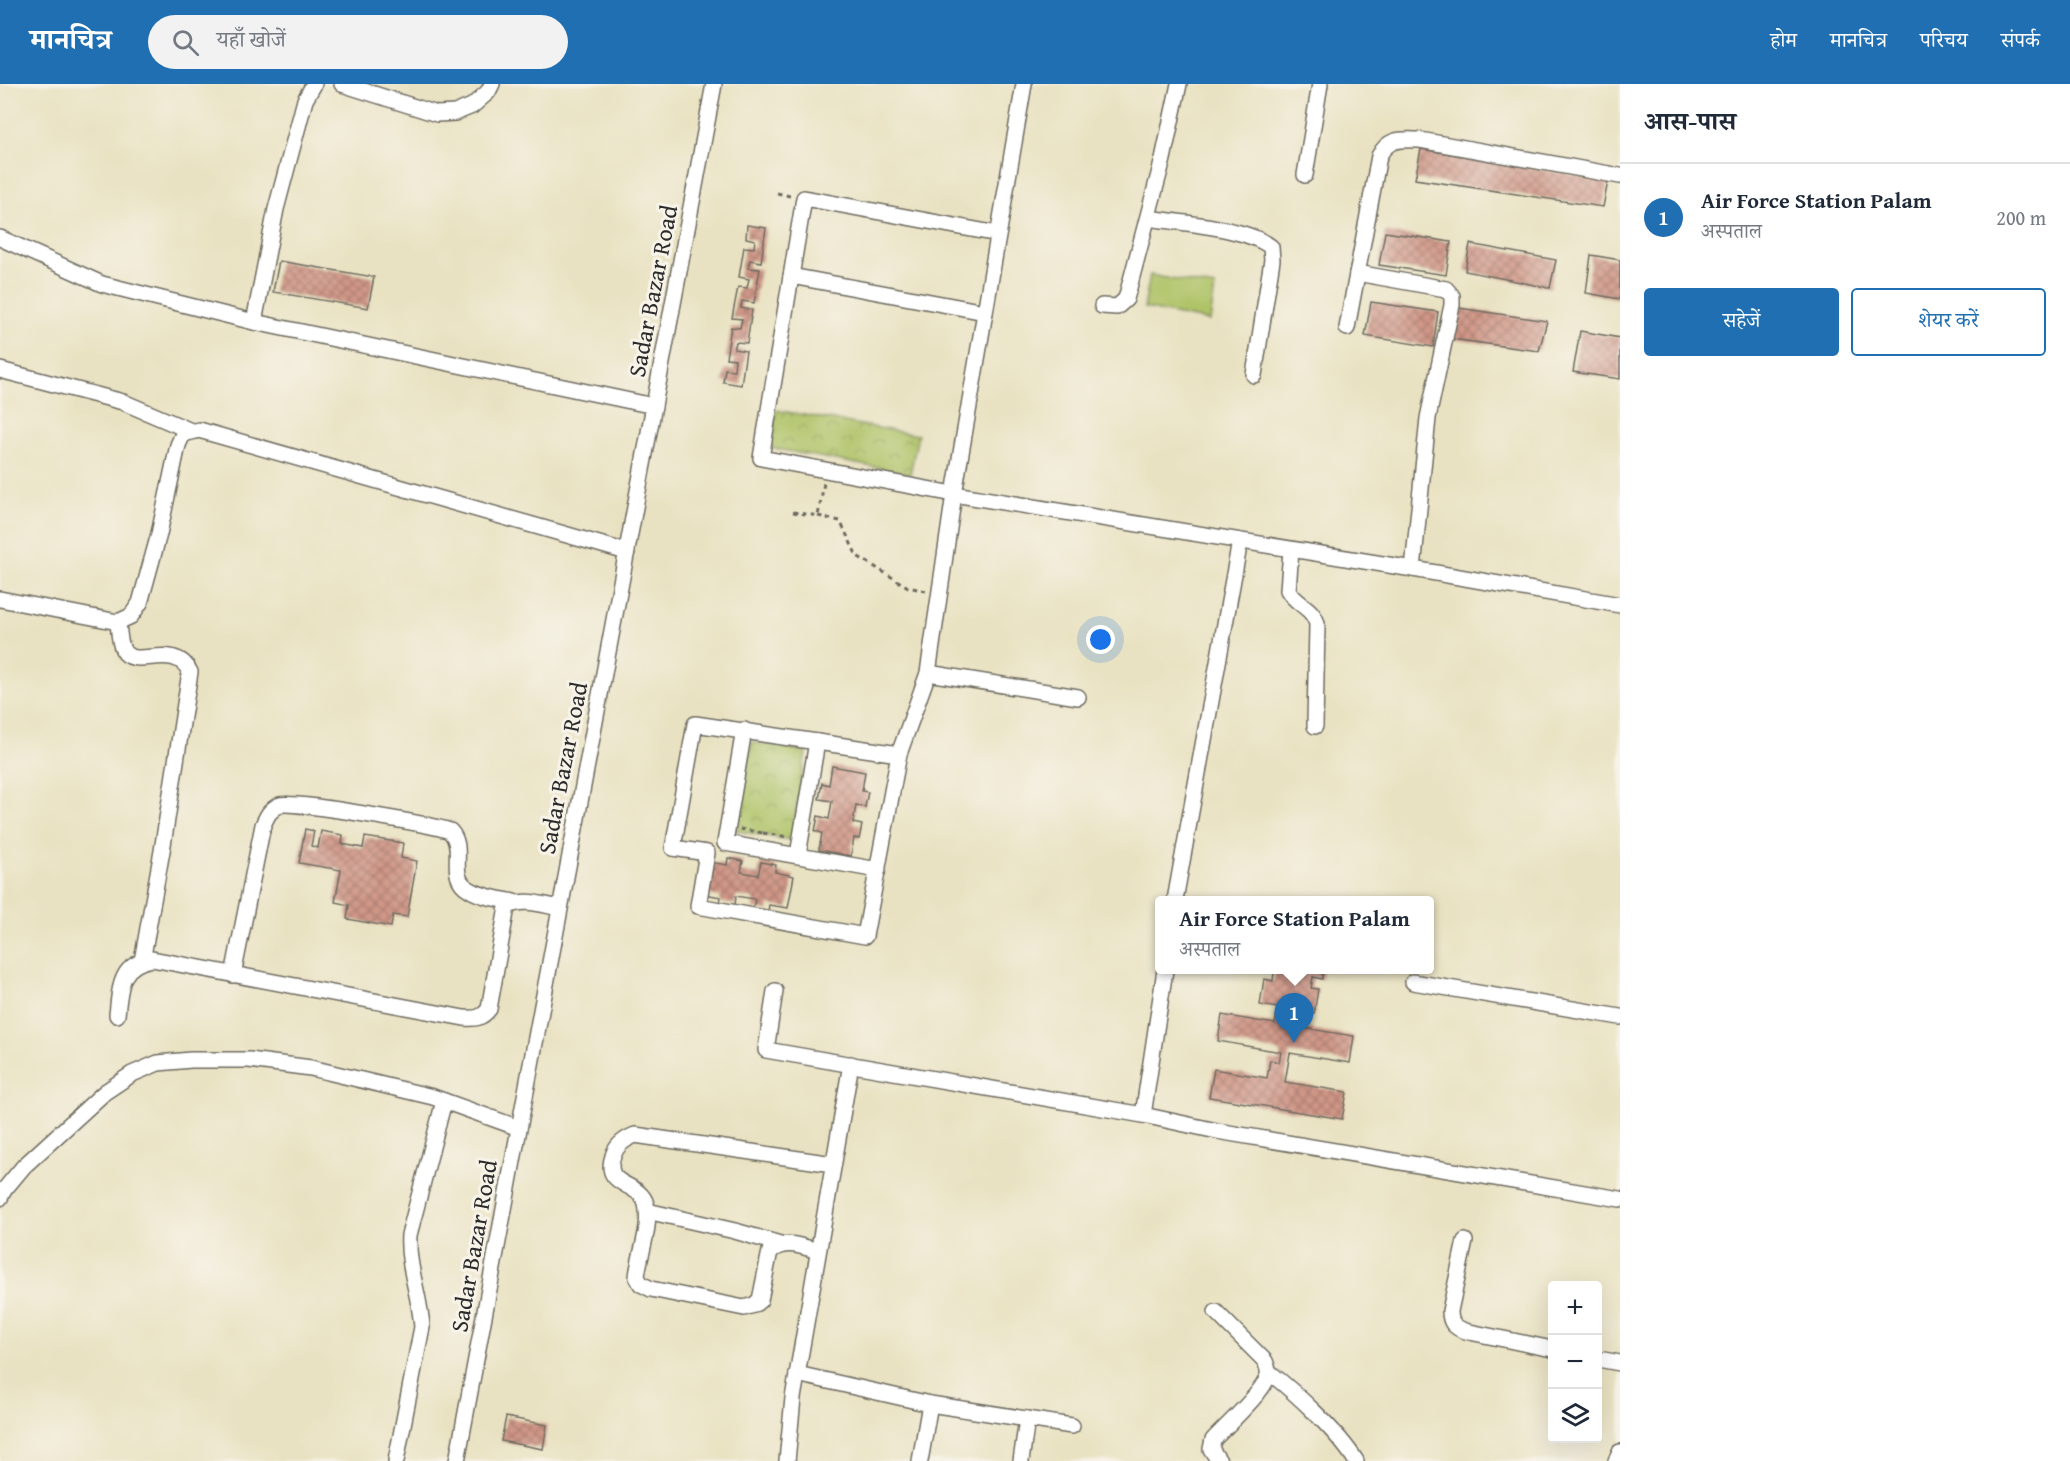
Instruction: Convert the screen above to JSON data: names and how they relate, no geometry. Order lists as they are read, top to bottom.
{
  "streets": {
    "street": ["Sadar Bazar Road"]
  },
  "page": {
    "header": "मानचित्र",
    "search": "यहाँ खोजें",
    "nav": [
      "होम",
      "मानचित्र",
      "परिचय",
      "संपर्क"
    ],
    "heading": "आस-पास",
    "list": [
      {
        "mark": "1",
        "name": "Air Force Station Palam",
        "note": "अस्पताल",
        "value": "200 m"
      }
    ],
    "buttons": ["सहेजें", "शेयर करें"],
    "popup": ["Air Force Station Palam", "अस्पताल"],
    "pins": "1",
    "map_buttons": ["+", "−"]
  }
}
